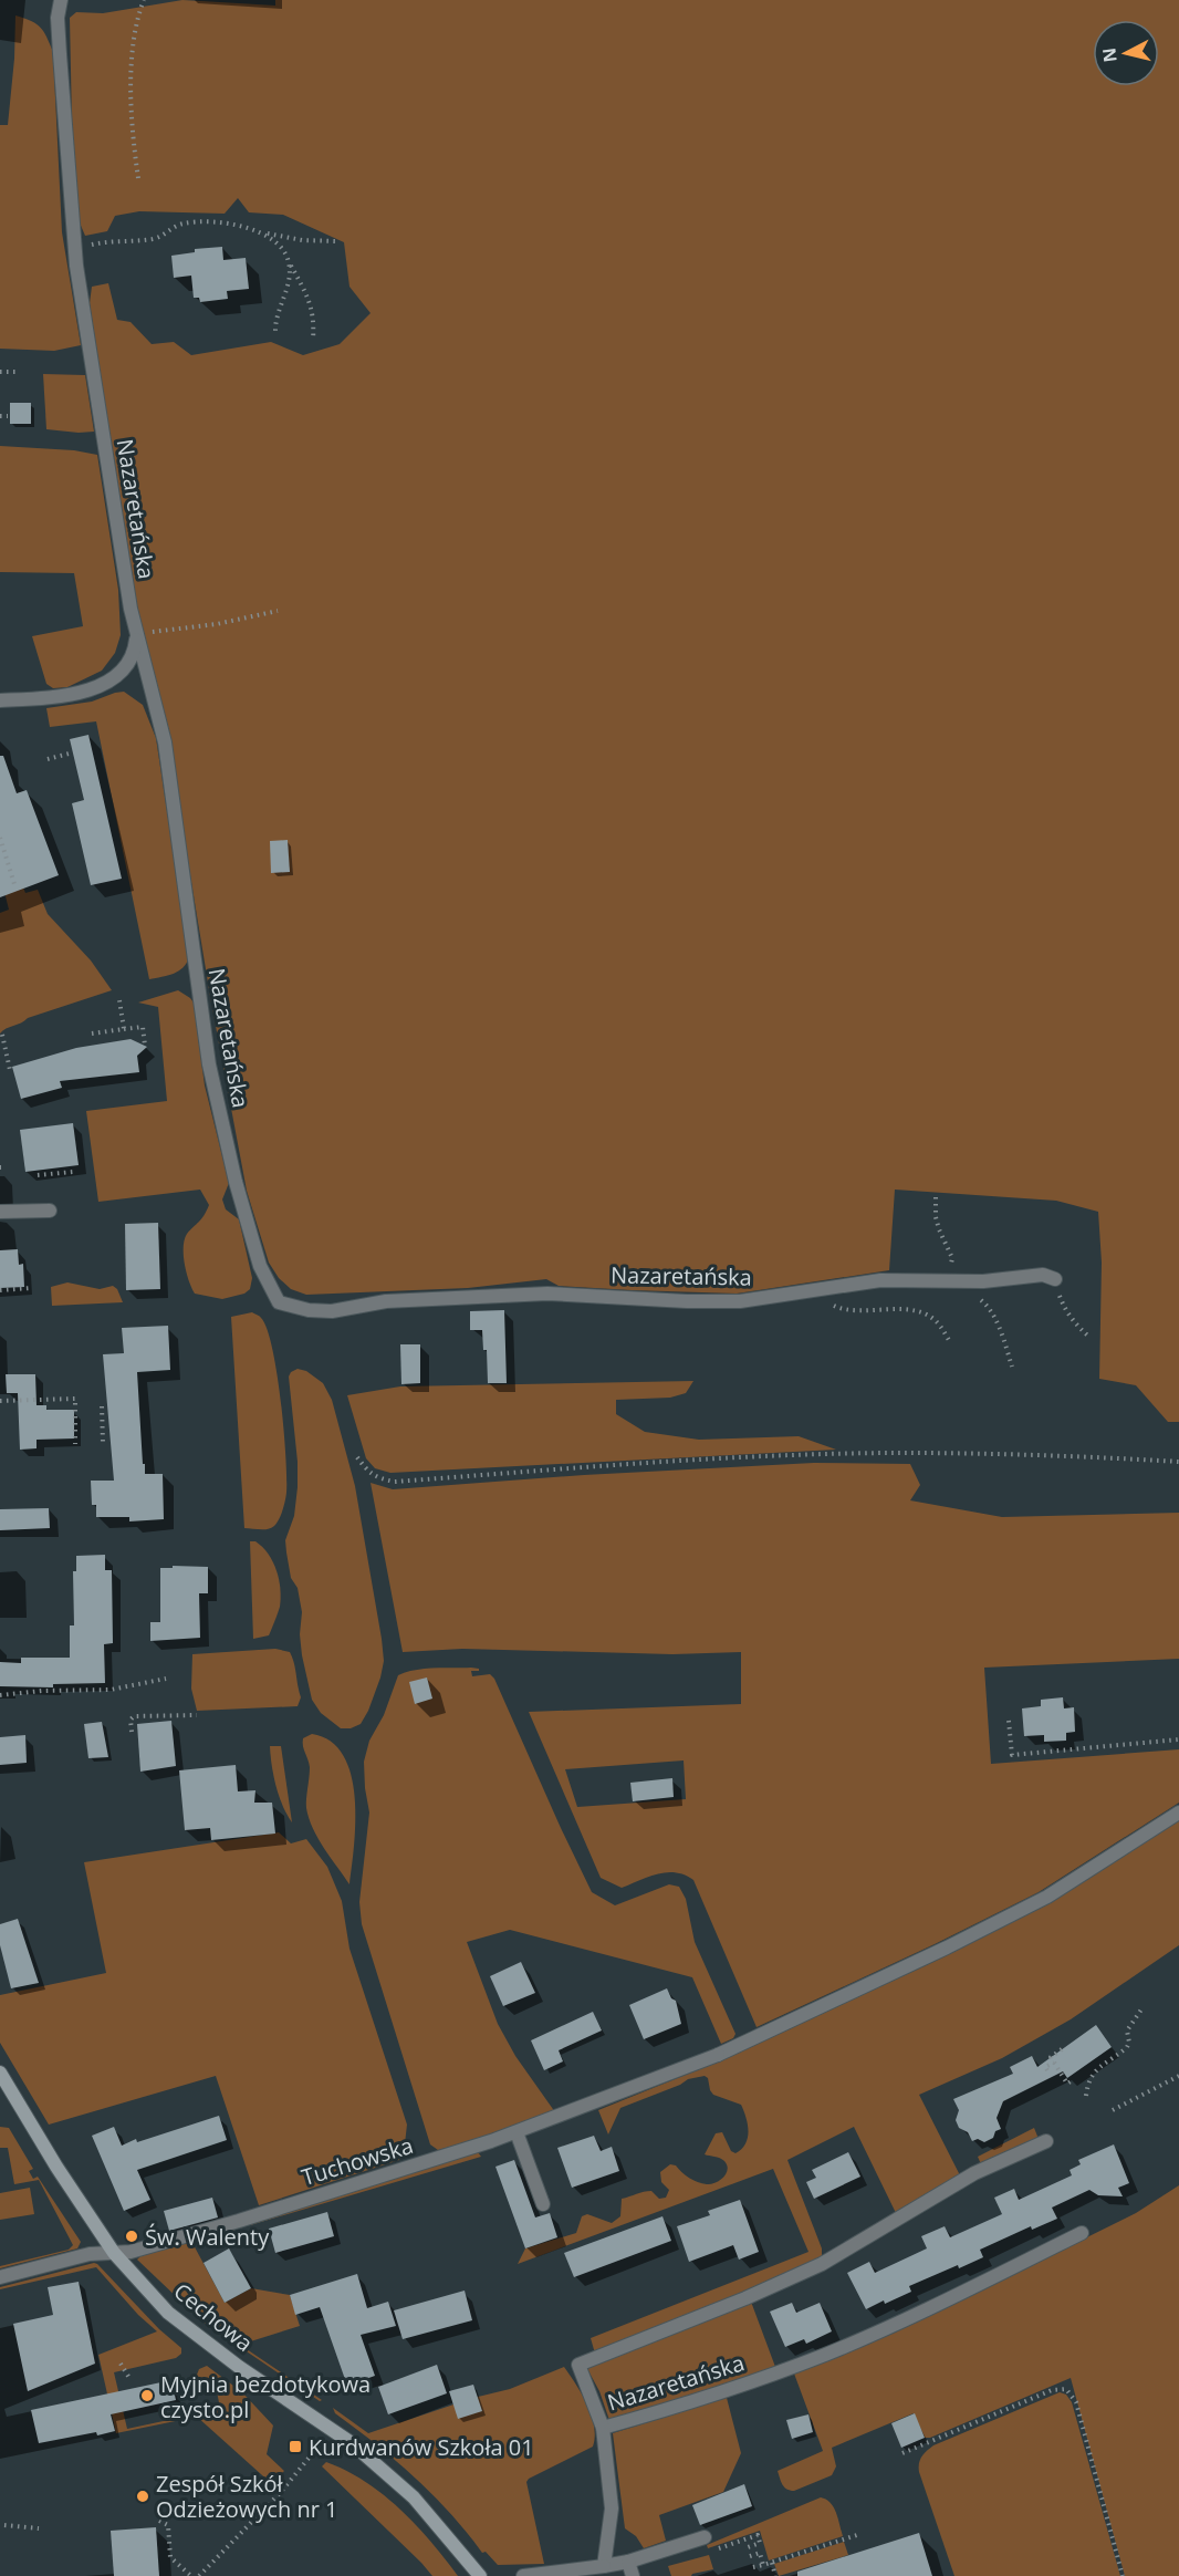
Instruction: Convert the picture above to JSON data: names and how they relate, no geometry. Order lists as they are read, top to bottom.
{
  "streets": {
    "street": ["Nazaretańska", "Tuchowska", "Cechowa"]
  },
  "crossings": [
    ["Tuchowska", "Cechowa"]
  ],
  "places": {
    "other": ["Św. Walenty", "Myjnia bezdotykowa czysto.pl", "Zespół Szkół Odzieżowych nr 1"],
    "transit": ["Kurdwanów Szkoła 01"]
  },
  "north": "left"
}
